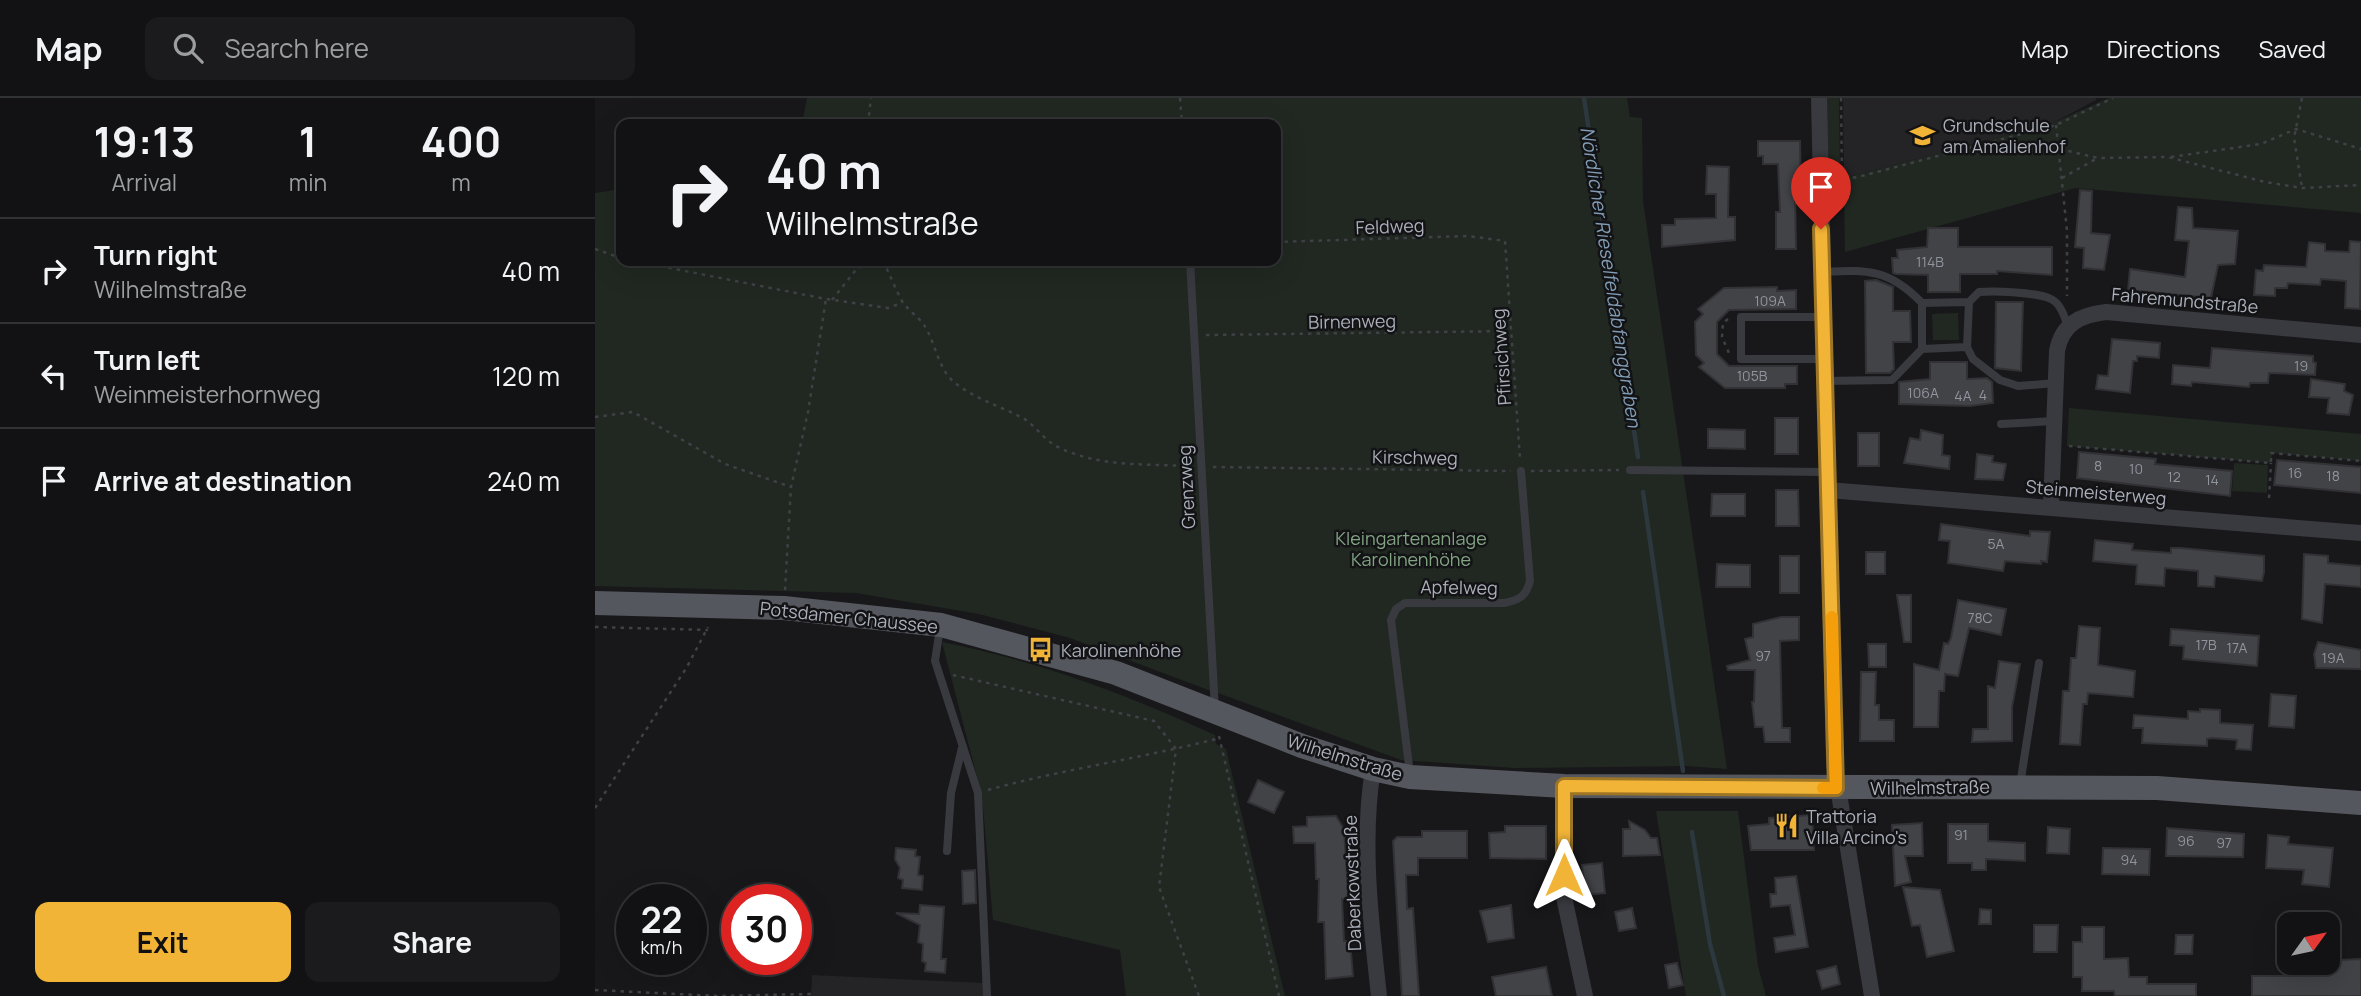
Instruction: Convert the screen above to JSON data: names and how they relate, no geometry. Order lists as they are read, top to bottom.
{
  "streets": {
    "main road": ["Potsdamer Chaussee", "Wilhelmstraße"],
    "street": ["Fahremundstraße", "Steinmeisterweg", "Daberkowstraße"],
    "lane": ["Grenzweg", "Apfelweg"],
    "path": [
      "Feldweg",
      "Birnenweg",
      "Pfirsichweg",
      "Kirschweg"
    ]
  },
  "crossings": [
    ["Feldweg", "Pfirsichweg"],
    ["Birnenweg", "Pfirsichweg"],
    ["Birnenweg", "Grenzweg"],
    ["Pfirsichweg", "Kirschweg"],
    ["Pfirsichweg", "Apfelweg"],
    ["Kirschweg", "Grenzweg"],
    ["Kirschweg", "Apfelweg"],
    ["Grenzweg", "Potsdamer Chaussee"],
    ["Grenzweg", "Wilhelmstraße"],
    ["Apfelweg", "Wilhelmstraße"],
    ["Potsdamer Chaussee", "Wilhelmstraße"],
    ["Wilhelmstraße", "Daberkowstraße"]
  ],
  "water": ["Nördlicher Rieselfeldabfanggraben"],
  "parks": ["Kleingartenanlage Karolinenhöhe"],
  "places": {
    "school or university": ["Grundschule am Amalienhof"],
    "bus stop": ["Karolinenhöhe"],
    "restaurant": ["Trattoria Villa Arcino's"]
  },
  "house_numbers": [
    "114B",
    "109A",
    "19",
    "105B",
    "106A",
    "4",
    "4A",
    "8",
    "10",
    "16",
    "18",
    "12",
    "14",
    "5A",
    "78C",
    "17B",
    "17A",
    "97",
    "19A",
    "91",
    "96",
    "97",
    "94"
  ],
  "north": "top right",
  "page": {
    "header": "Map",
    "search": "Search here",
    "nav": ["Map", "Directions", "Saved"],
    "eta": [
      "19:13",
      "Arrival",
      "1",
      "min",
      "400",
      "m"
    ],
    "turn": ["40 m", "Wilhelmstraße"],
    "list": [
      {
        "name": "Turn right",
        "note": "Wilhelmstraße",
        "value": "40 m"
      },
      {
        "name": "Turn left",
        "note": "Weinmeisterhornweg",
        "value": "120 m"
      },
      {
        "name": "Arrive at destination",
        "value": "240 m"
      }
    ],
    "speed": "22 km/h",
    "limit": "30",
    "buttons": ["Exit", "Share"]
  }
}
